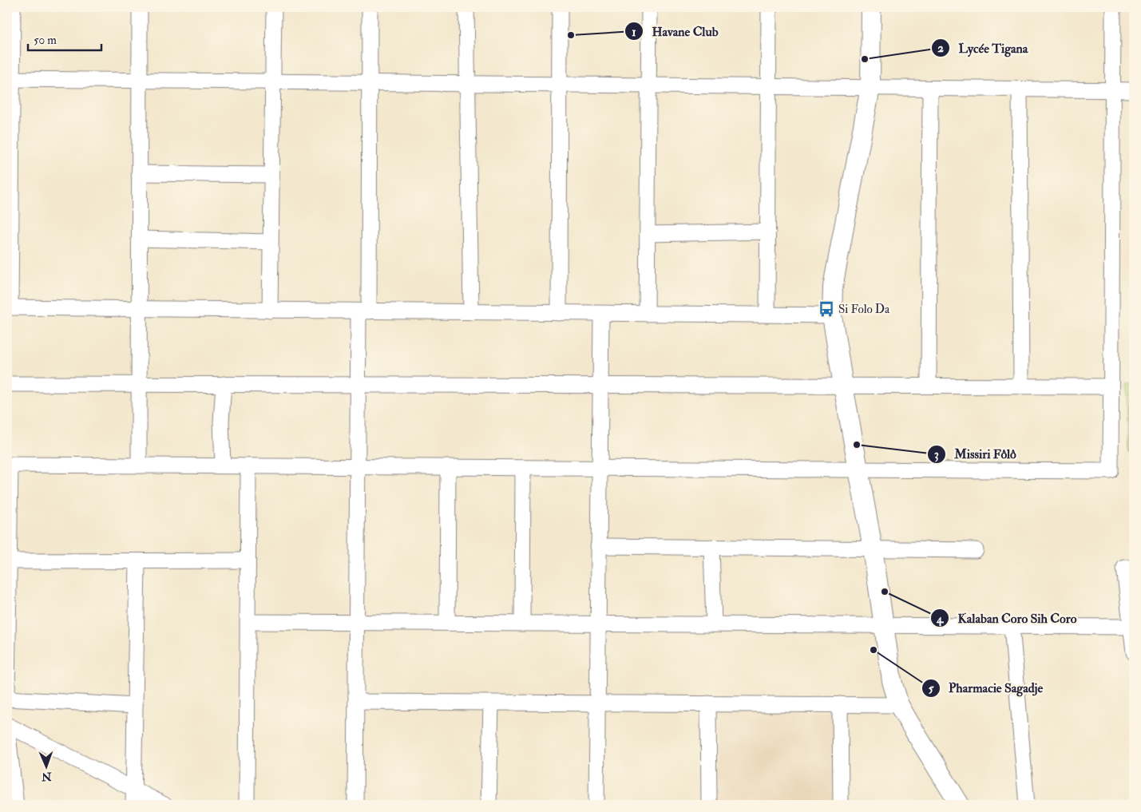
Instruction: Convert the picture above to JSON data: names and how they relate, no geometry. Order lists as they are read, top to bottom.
{
  "places": {
    "other": [
      "Havane Club",
      "Lycée Tigana",
      "Missiri Fôlô",
      "Kalaban Coro Sih Coro",
      "Pharmacie Sagadje"
    ],
    "bus stop": ["Si Folo Da"]
  },
  "scale_bar": "50 m",
  "north": "bottom"
}
